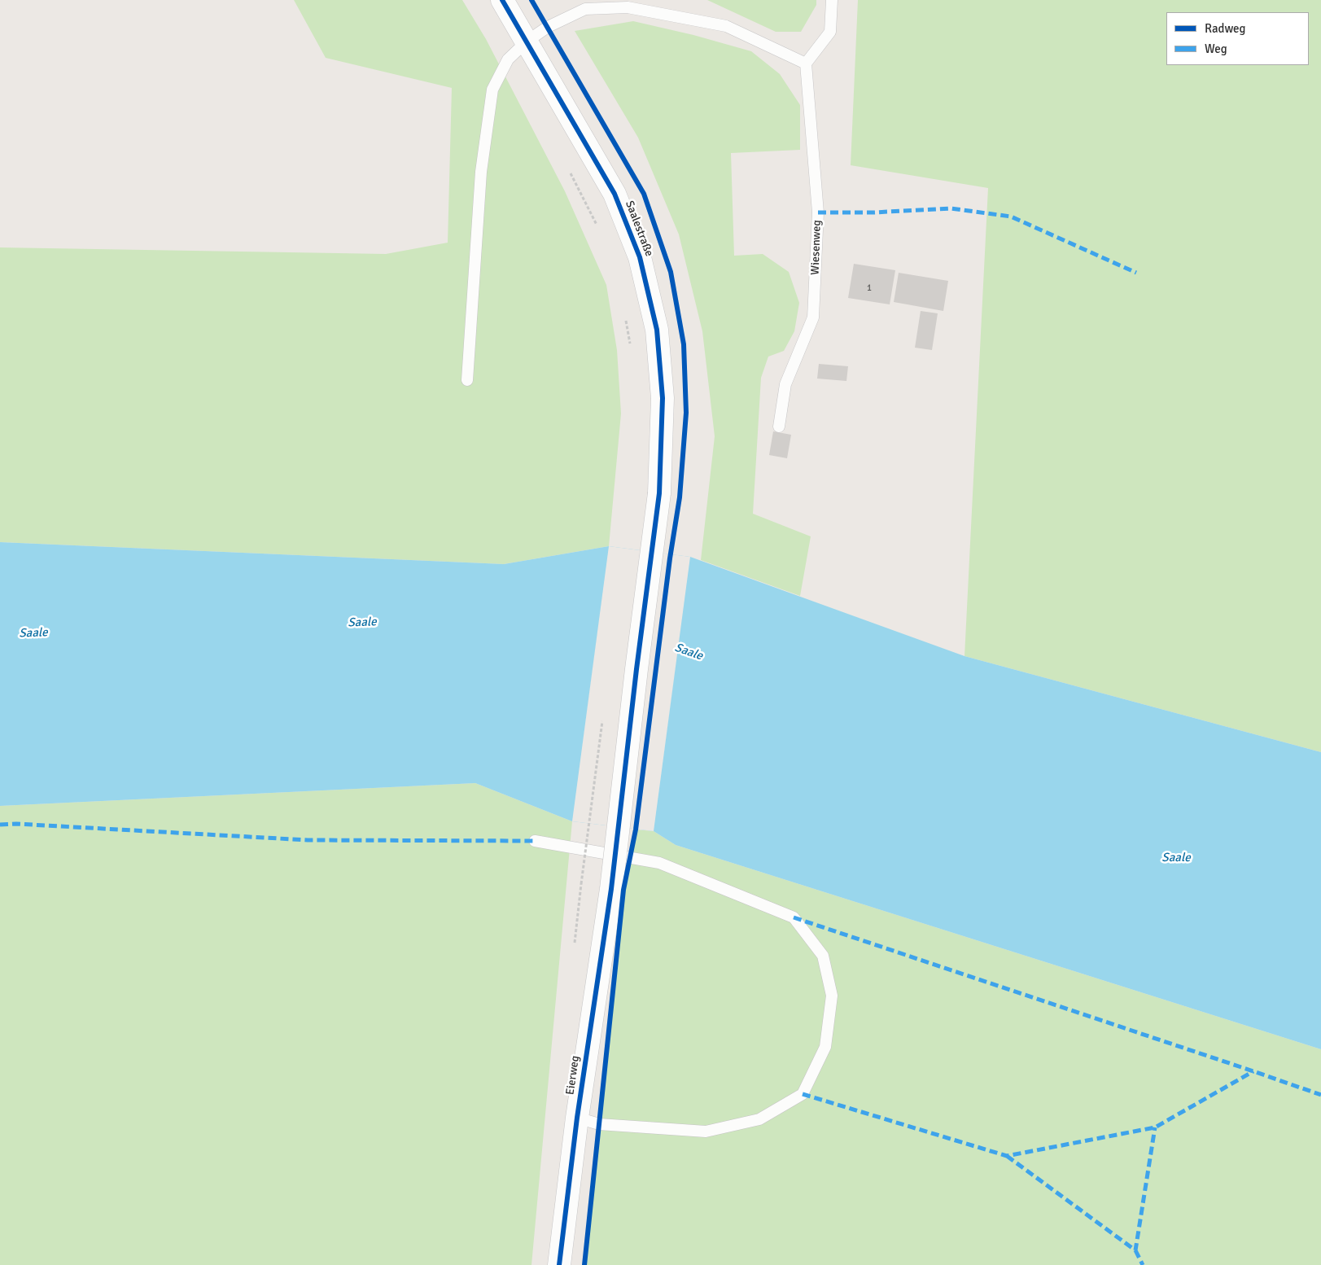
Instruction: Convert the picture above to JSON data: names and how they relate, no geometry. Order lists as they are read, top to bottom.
{
  "streets": {
    "street": ["Saalestraße", "Eierweg"],
    "lane": ["Wiesenweg"]
  },
  "crossings": [
    ["Saalestraße", "Eierweg"]
  ],
  "water": ["Saale"],
  "house_numbers": ["1"],
  "legend": ["Radweg", "Weg"]
}
